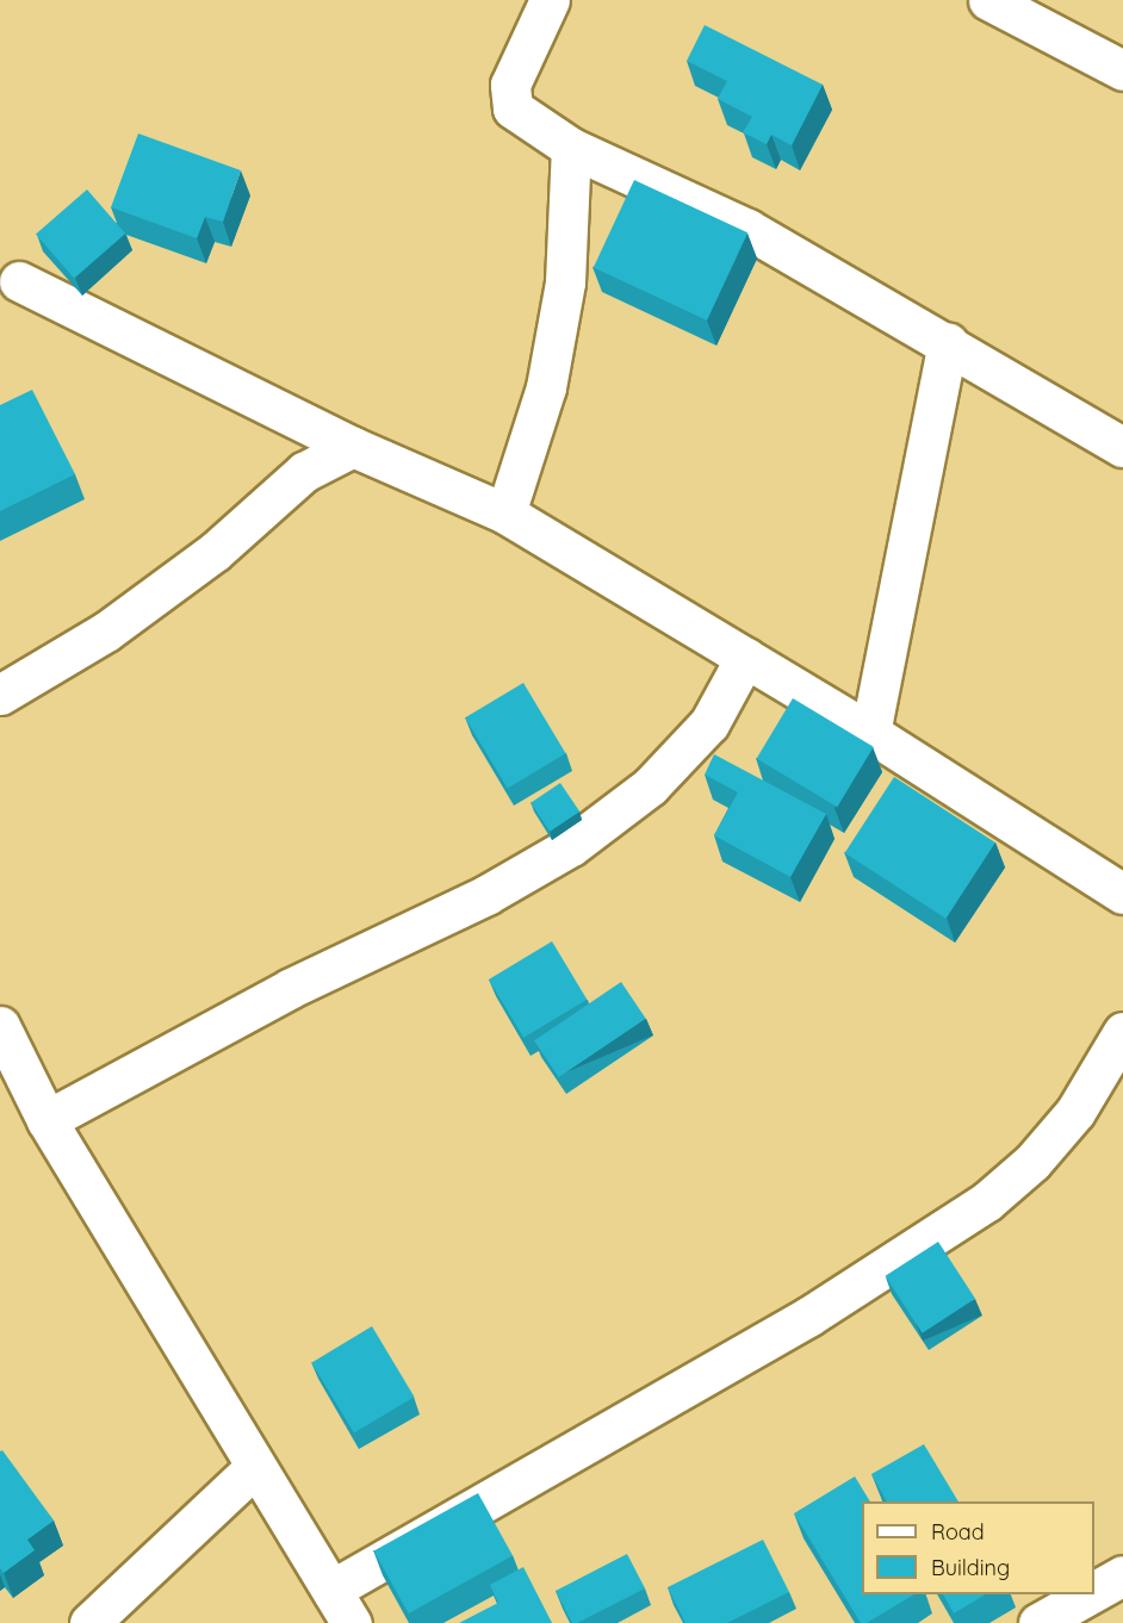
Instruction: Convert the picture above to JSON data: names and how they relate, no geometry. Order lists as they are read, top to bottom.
{
  "legend": ["Road", "Building"]
}
